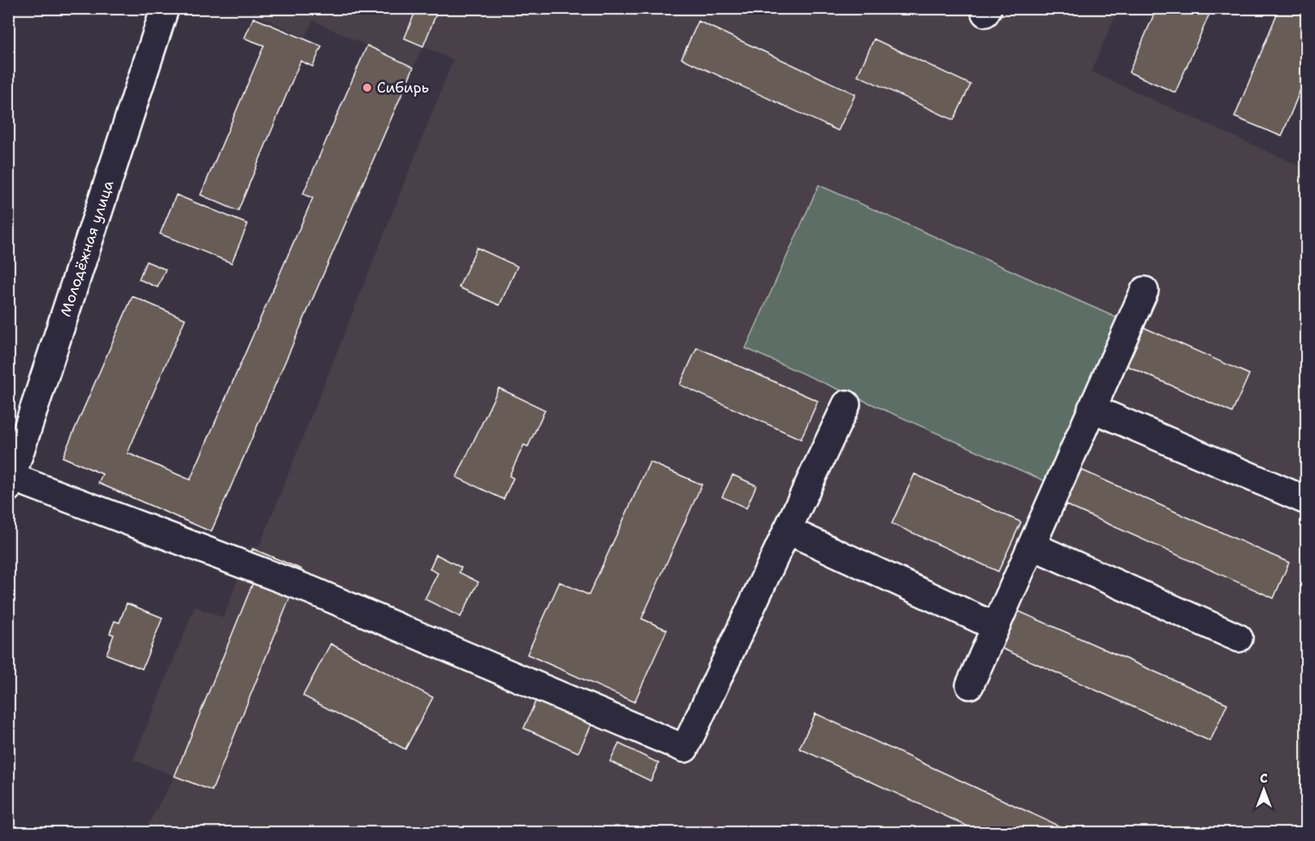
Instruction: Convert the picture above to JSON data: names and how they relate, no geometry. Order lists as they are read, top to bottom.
{
  "streets": {
    "street": ["Молодёжная улица"]
  },
  "places": ["Сибирь"],
  "north": "top"
}
